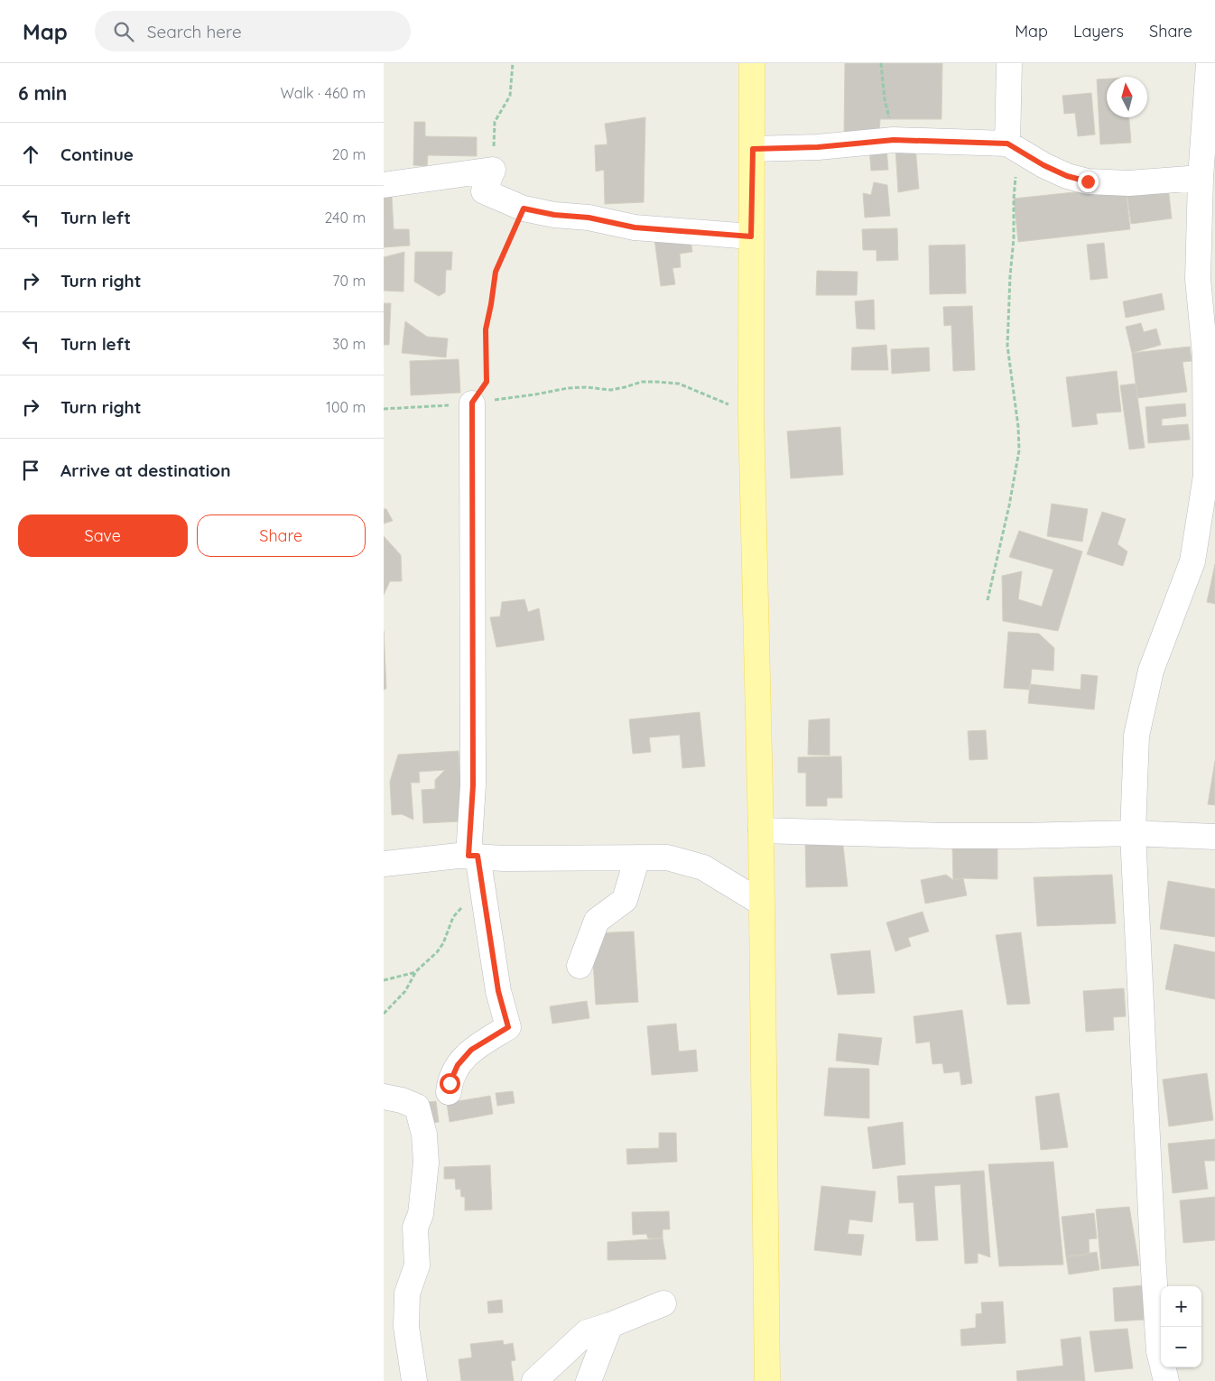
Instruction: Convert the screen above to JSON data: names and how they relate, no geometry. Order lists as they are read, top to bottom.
{
  "north": "top",
  "page": {
    "header": "Map",
    "search": "Search here",
    "nav": ["Map", "Layers", "Share"],
    "heading": ["6 min", "Walk · 460 m"],
    "list": [
      ["Continue", "20 m"],
      ["Turn left", "240 m"],
      ["Turn right", "70 m"],
      ["Turn left", "30 m"],
      ["Turn right", "100 m"],
      "Arrive at destination"
    ],
    "buttons": ["Save", "Share"],
    "map_buttons": ["+", "−"]
  }
}
